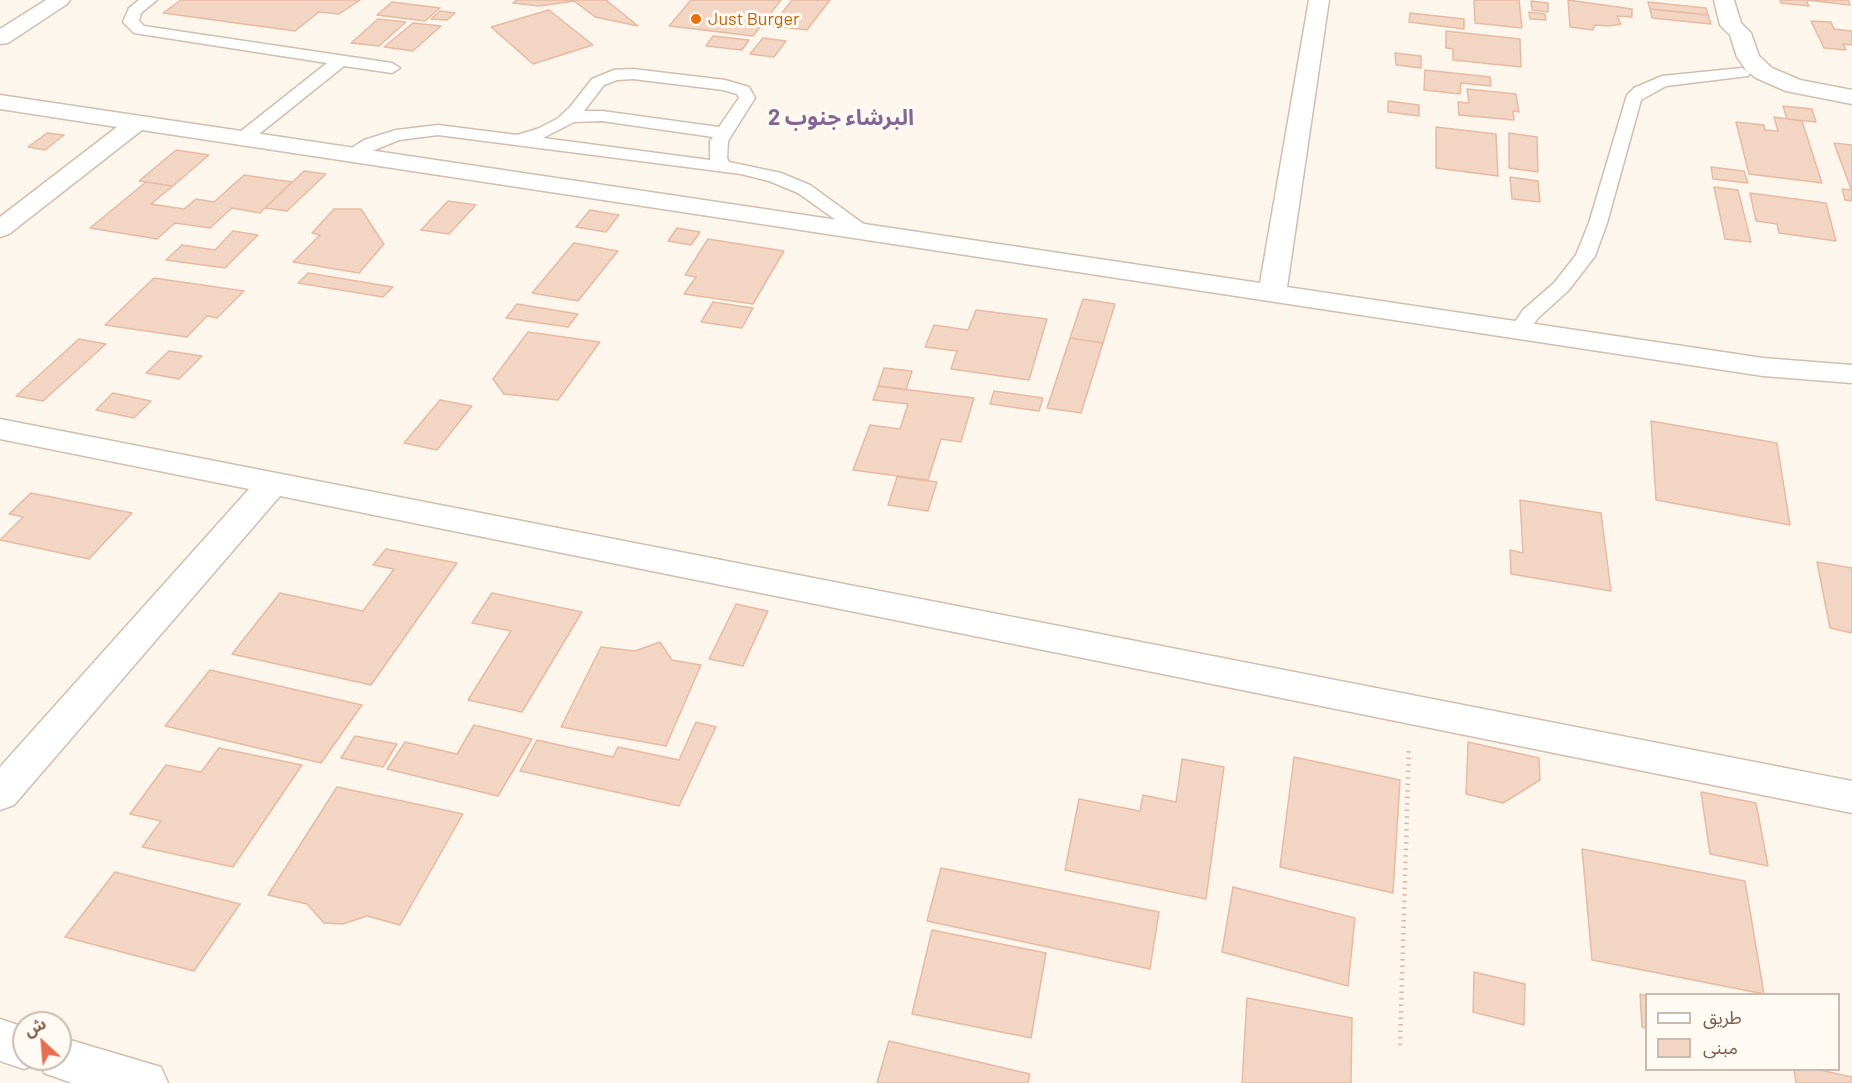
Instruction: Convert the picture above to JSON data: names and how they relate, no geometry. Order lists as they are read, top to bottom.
{
  "districts": ["البرشاء جنوب 2"],
  "places": ["Just Burger"],
  "legend": ["طريق", "مبنى"],
  "north": "top left"
}
